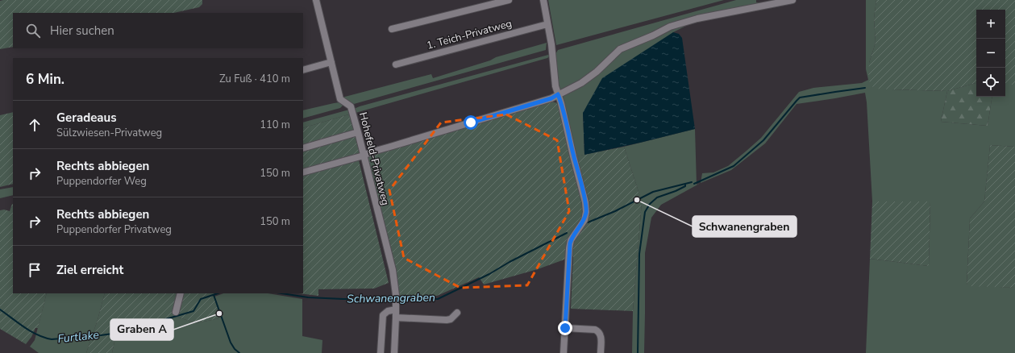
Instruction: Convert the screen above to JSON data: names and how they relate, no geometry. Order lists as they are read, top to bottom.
{
  "streets": {
    "street": ["1. Teich-Privatweg", "Hohefeld-Privatweg"]
  },
  "water": ["Schwanengraben", "Furtlake"],
  "places": ["Schwanengraben", "Graben A"],
  "page": {
    "map_buttons": ["+", "−"],
    "search": "Hier suchen",
    "heading": ["6 Min.", "Zu Fuß · 410 m"],
    "list": [
      ["Geradeaus", "Sülzwiesen-Privatweg", "110 m"],
      ["Rechts abbiegen", "Puppendorfer Weg", "150 m"],
      ["Rechts abbiegen", "Puppendorfer Privatweg", "150 m"],
      "Ziel erreicht"
    ]
  }
}
